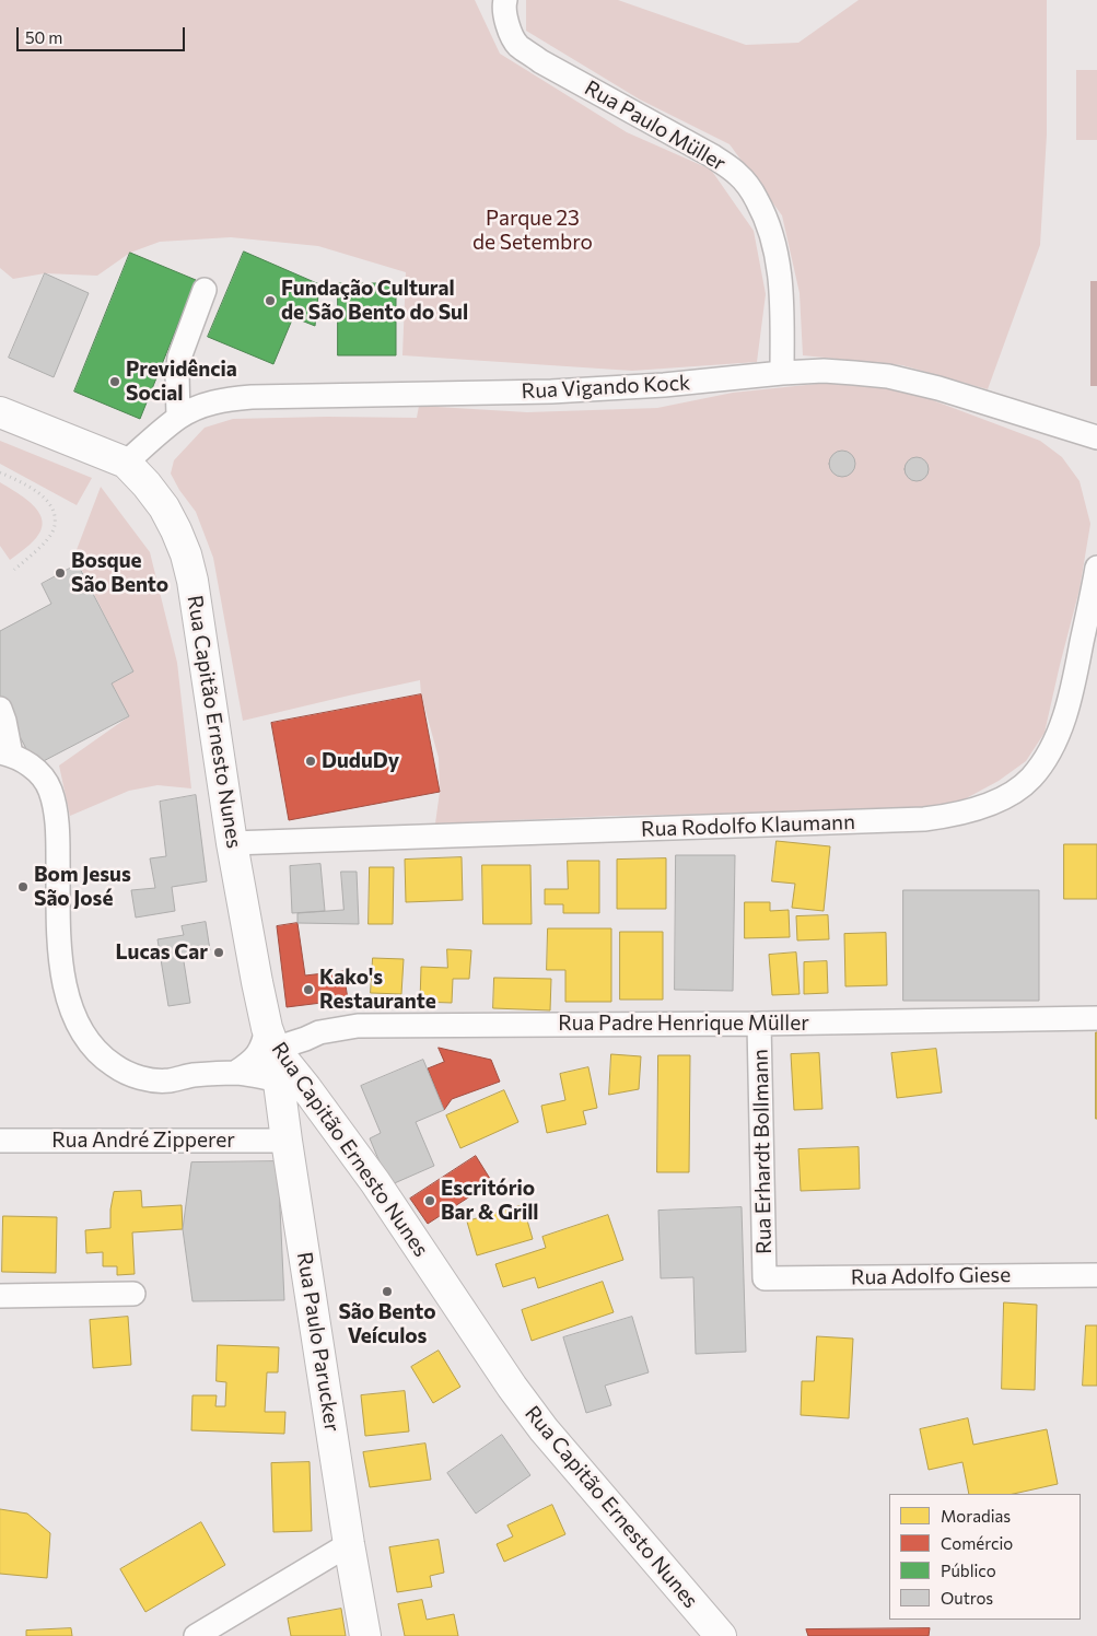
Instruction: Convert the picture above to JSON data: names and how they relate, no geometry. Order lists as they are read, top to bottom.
{
  "streets": {
    "main road": ["Rua Capitão Ernesto Nunes", "Rua Paulo Parucker"],
    "street": [
      "Rua Paulo Müller",
      "Rua Vigando Kock",
      "Rua Rodolfo Klaumann",
      "Rua Padre Henrique Müller",
      "Rua André Zipperer",
      "Rua Erhardt Bollmann",
      "Rua Adolfo Giese"
    ]
  },
  "crossings": [
    ["Rua Paulo Müller", "Rua Vigando Kock"],
    ["Rua Vigando Kock", "Rua Capitão Ernesto Nunes"],
    ["Rua Capitão Ernesto Nunes", "Rua Rodolfo Klaumann"],
    ["Rua Capitão Ernesto Nunes", "Rua Padre Henrique Müller"],
    ["Rua Capitão Ernesto Nunes", "Rua Paulo Parucker"],
    ["Rua Padre Henrique Müller", "Rua Erhardt Bollmann"],
    ["Rua André Zipperer", "Rua Paulo Parucker"],
    ["Rua Erhardt Bollmann", "Rua Adolfo Giese"]
  ],
  "parks": ["Parque 23 de Setembro"],
  "places": [
    "Fundação Cultural de São Bento do Sul",
    "Previdência Social",
    "Bosque São Bento",
    "DuduDy",
    "Bom Jesus São José",
    "Lucas Car",
    "Kako's Restaurante",
    "Escritório Bar & Grill",
    "São Bento Veículos"
  ],
  "legend": [
    "Moradias",
    "Comércio",
    "Público",
    "Outros"
  ],
  "scale_bar": "50 m"
}
